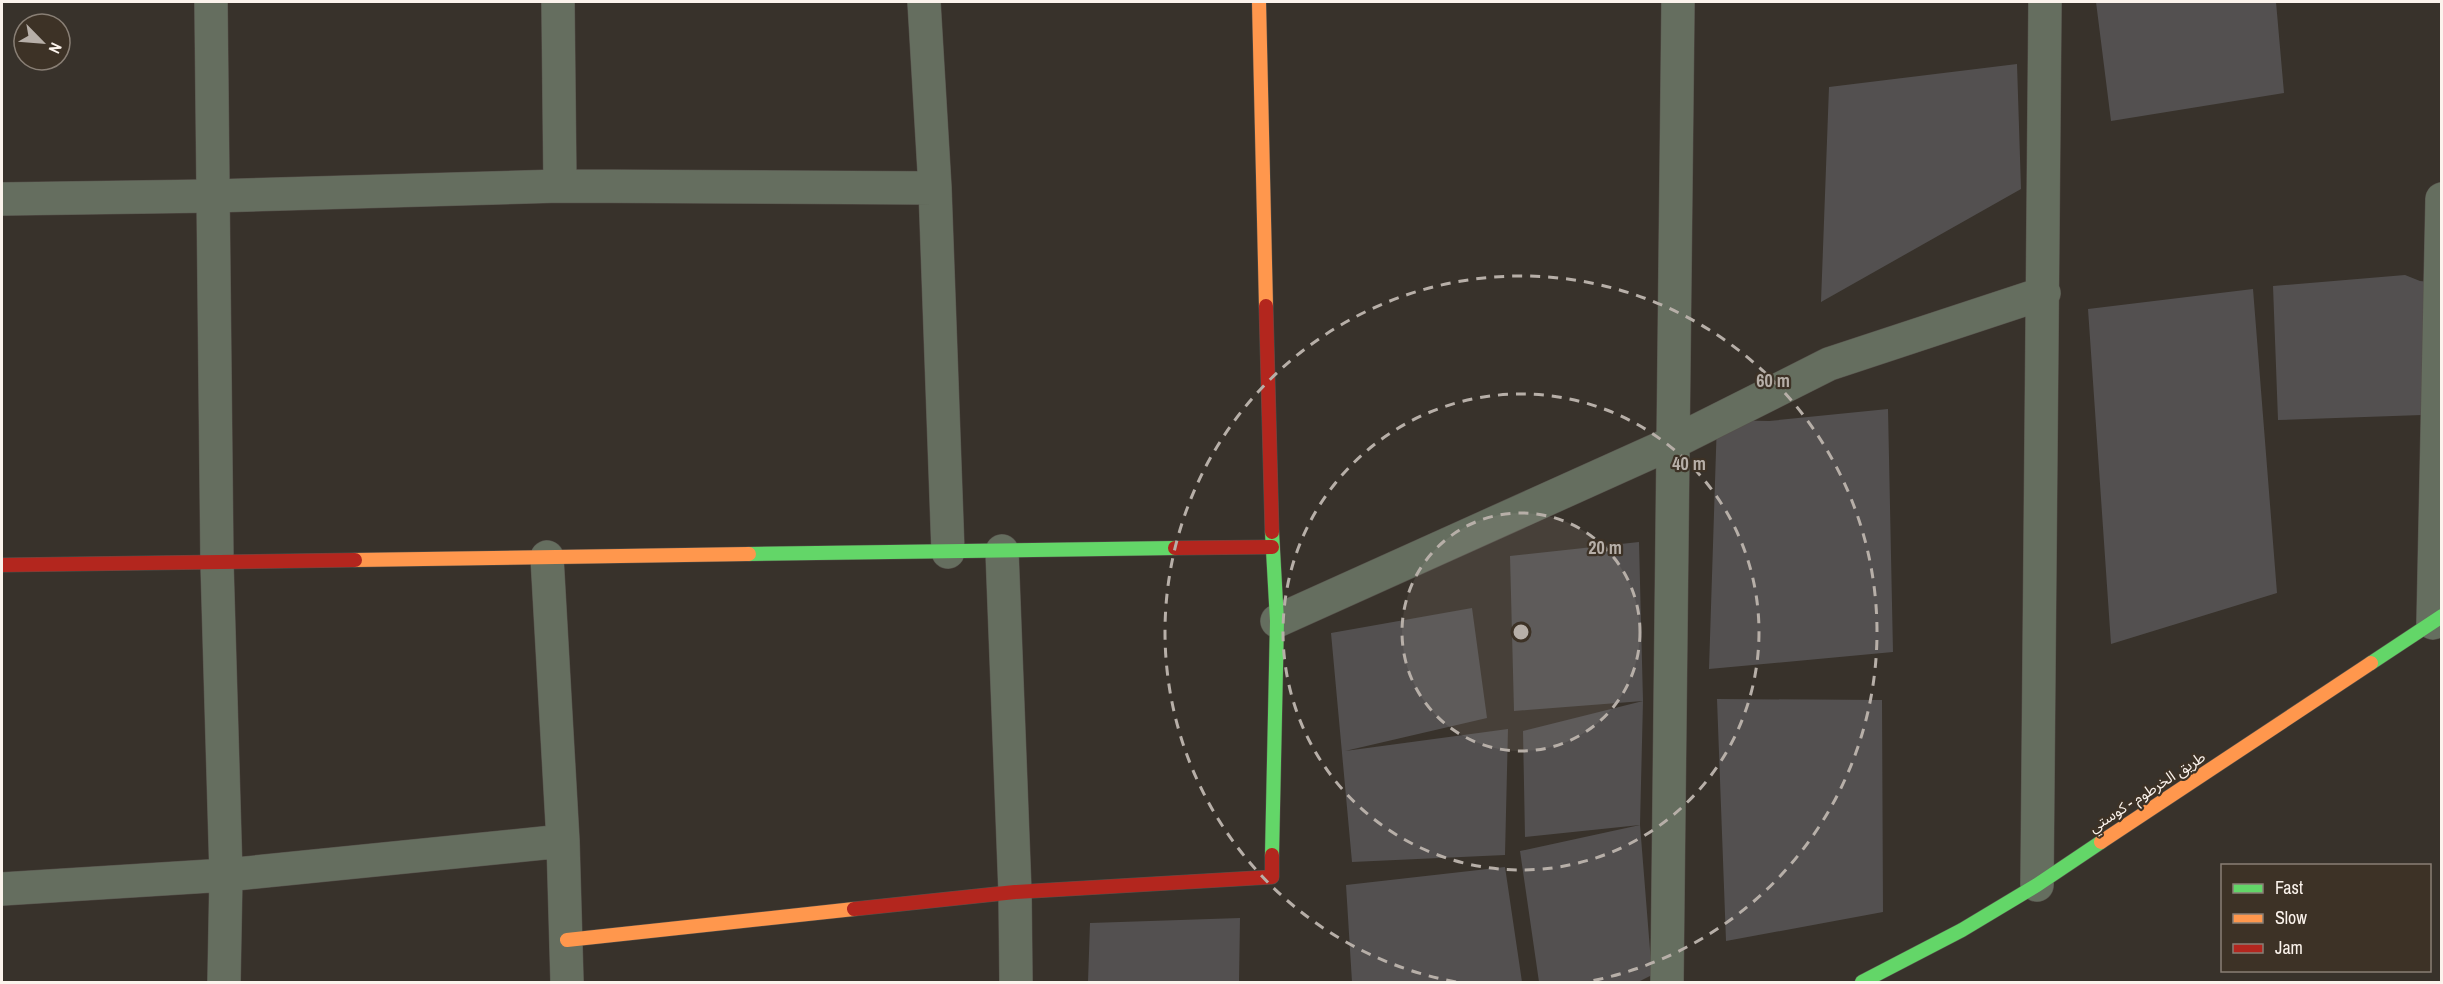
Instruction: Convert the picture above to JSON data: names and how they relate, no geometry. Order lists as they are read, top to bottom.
{
  "streets": {
    "main road": ["طريق الخرطوم - كوستي"]
  },
  "legend": ["Fast", "Slow", "Jam"],
  "north": "bottom right",
  "rings": ["60 m", "40 m", "20 m"]
}
